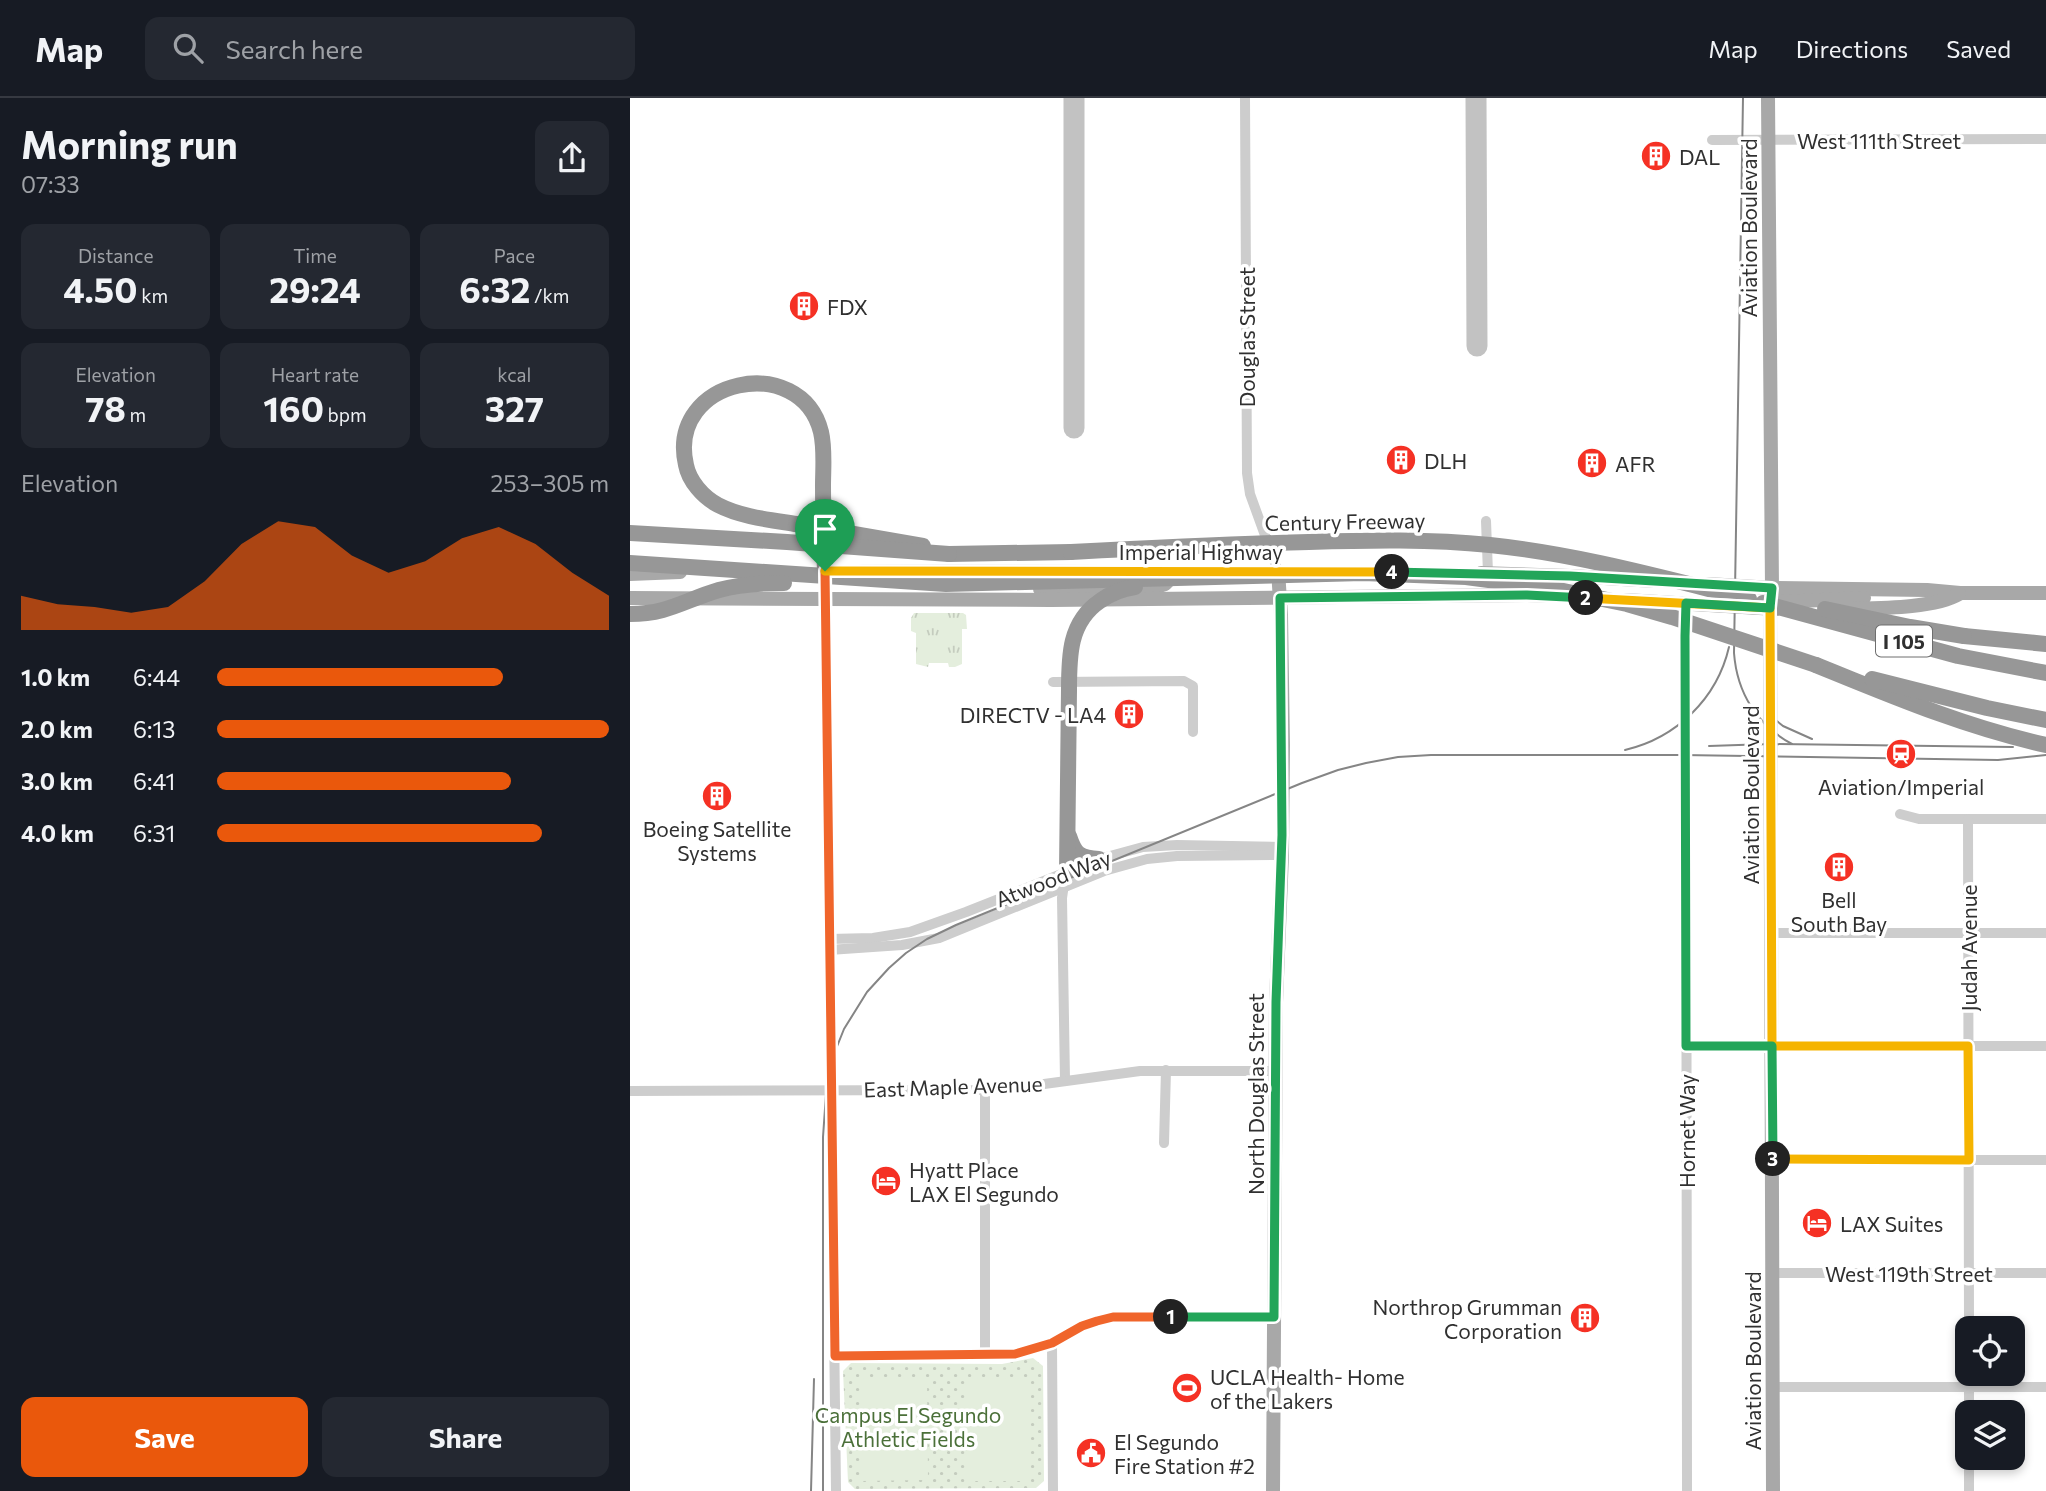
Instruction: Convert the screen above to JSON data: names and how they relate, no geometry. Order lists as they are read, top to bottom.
{
  "streets": {
    "highway": ["Century Freeway", "I 105"],
    "main road": ["Aviation Boulevard", "Imperial Highway", "North Douglas Street"],
    "street": [
      "West 111th Street",
      "Douglas Street",
      "Atwood Way",
      "Judah Avenue",
      "East Maple Avenue",
      "Hornet Way",
      "West 119th Street"
    ]
  },
  "crossings": [
    ["West 111th Street", "Aviation Boulevard"],
    ["Aviation Boulevard", "Century Freeway"],
    ["Aviation Boulevard", "Imperial Highway"],
    ["Aviation Boulevard", "West 119th Street"],
    ["Douglas Street", "Imperial Highway"],
    ["Douglas Street", "North Douglas Street"],
    ["Imperial Highway", "I 105"],
    ["Imperial Highway", "North Douglas Street"],
    ["Atwood Way", "North Douglas Street"],
    ["Judah Avenue", "West 119th Street"],
    ["East Maple Avenue", "North Douglas Street"]
  ],
  "parks": ["Campus El Segundo Athletic Fields"],
  "places": {
    "building": [
      "DAL",
      "FDX",
      "DLH",
      "AFR",
      "DIRECTV - LA4",
      "Boeing Satellite Systems",
      "Bell South Bay",
      "Northrop Grumman Corporation"
    ],
    "station": ["Aviation/Imperial"],
    "hotel": ["Hyatt Place LAX El Segundo", "LAX Suites"],
    "sports": ["UCLA Health- Home of the Lakers"],
    "public building": ["El Segundo Fire Station #2"]
  },
  "page": {
    "header": "Map",
    "search": "Search here",
    "nav": ["Map", "Directions", "Saved"],
    "heading": ["Morning run", "07:33"],
    "stats": [
      ["Distance", "4.50 km"],
      ["Time", "29:24"],
      ["Pace", "6:32 /km"],
      ["Elevation", "78 m"],
      ["Heart rate", "160 bpm"],
      ["kcal", "327"]
    ],
    "chart": ["Elevation", "253–305 m"],
    "pins": [
      "4",
      "2",
      "3",
      "1"
    ],
    "list": [
      {
        "name": "1.0 km",
        "note": "6:44"
      },
      {
        "name": "2.0 km",
        "note": "6:13"
      },
      {
        "name": "3.0 km",
        "note": "6:41"
      },
      {
        "name": "4.0 km",
        "note": "6:31"
      }
    ],
    "buttons": ["Save", "Share"]
  }
}
